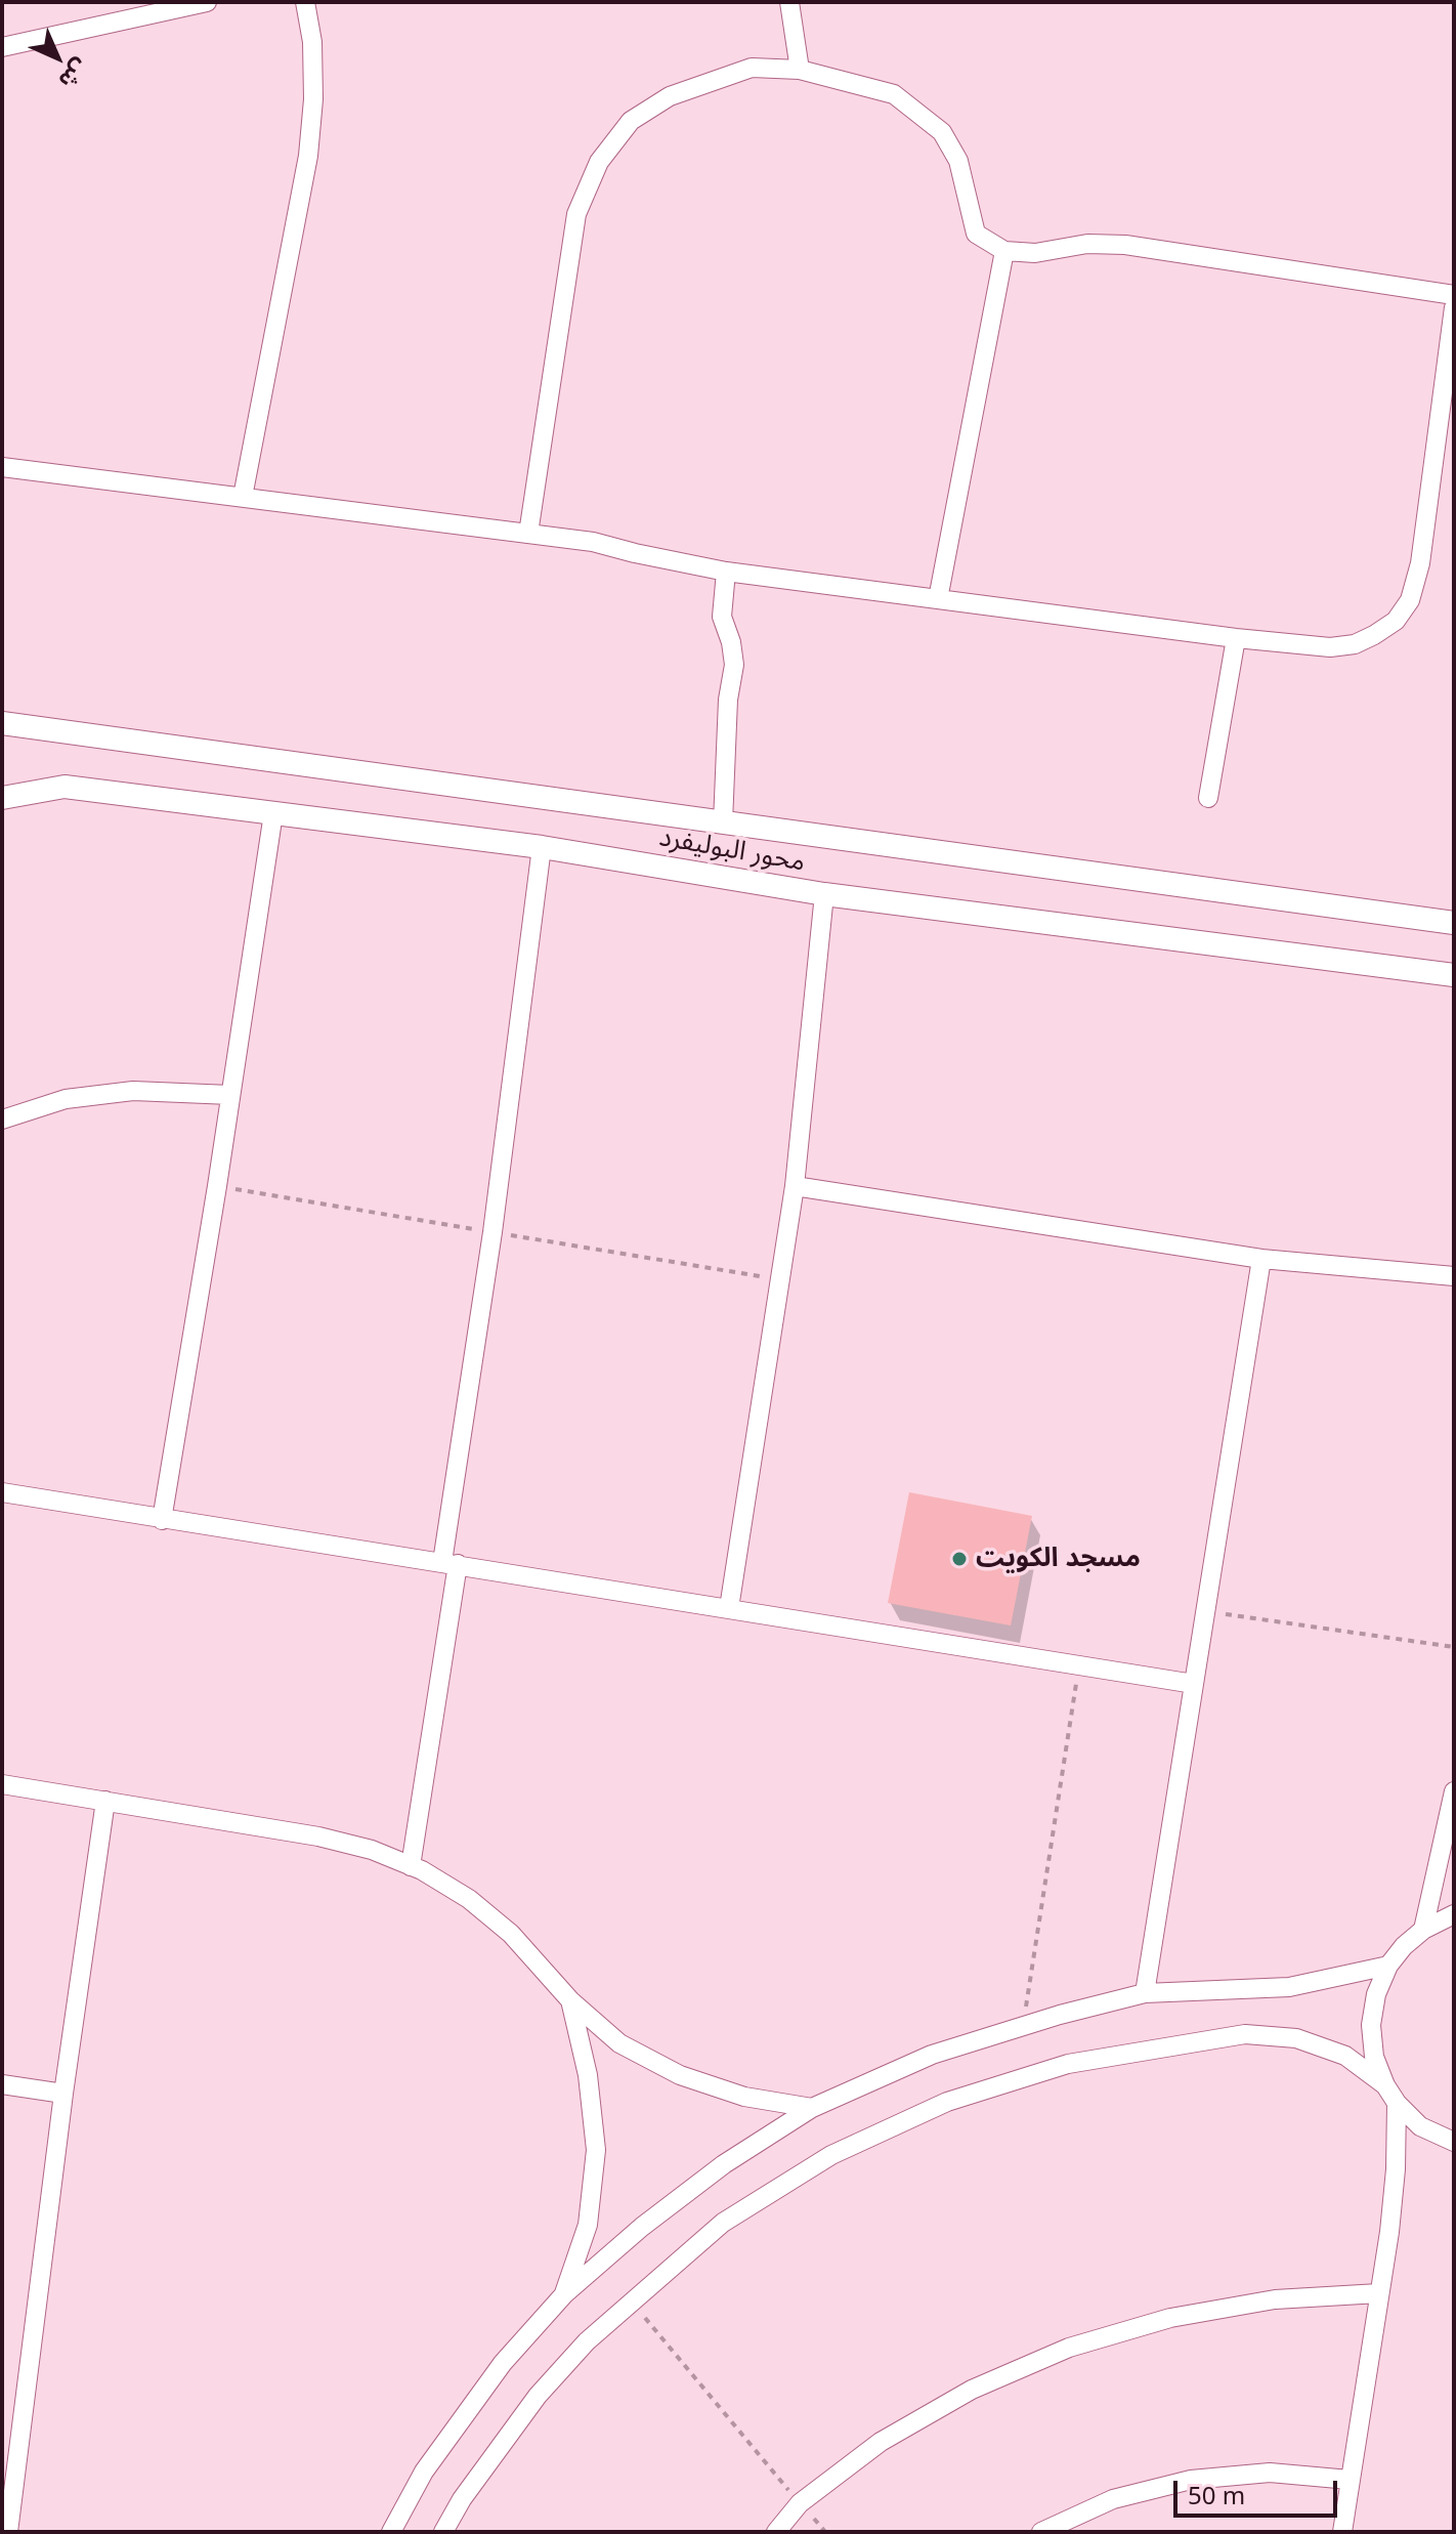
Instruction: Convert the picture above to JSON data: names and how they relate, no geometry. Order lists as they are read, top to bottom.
{
  "streets": {
    "street": ["محور البوليفرد"]
  },
  "places": ["مسجد الكويت"],
  "scale_bar": "50 m",
  "north": "bottom right"
}
